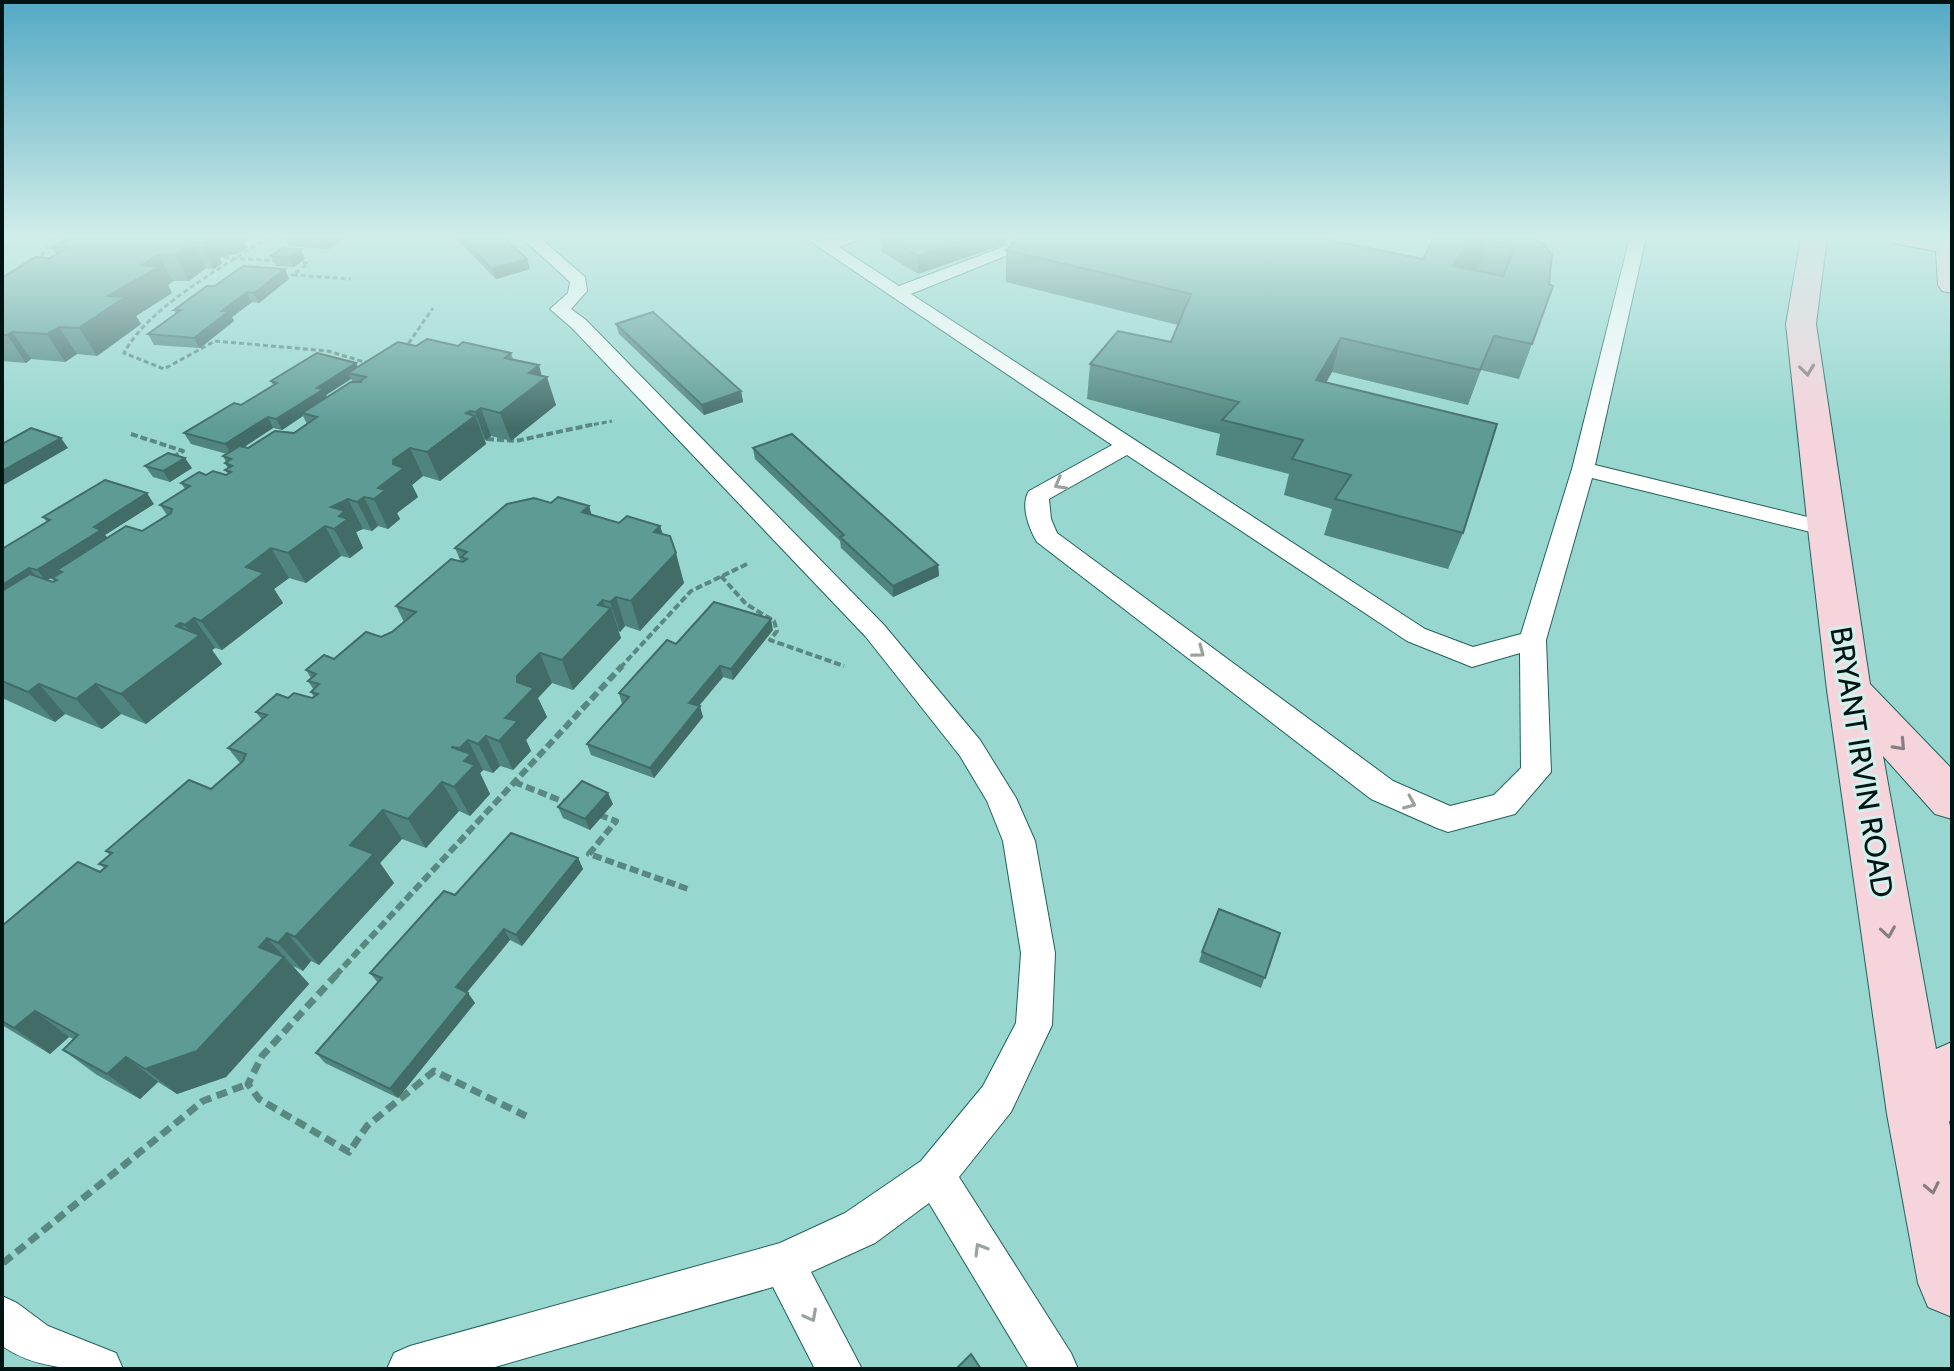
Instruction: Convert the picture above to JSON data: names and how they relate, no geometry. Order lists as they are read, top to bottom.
{
  "streets": {
    "main road": ["BRYANT IRVIN ROAD"]
  },
  "one_way": ["BRYANT IRVIN ROAD"]
}
